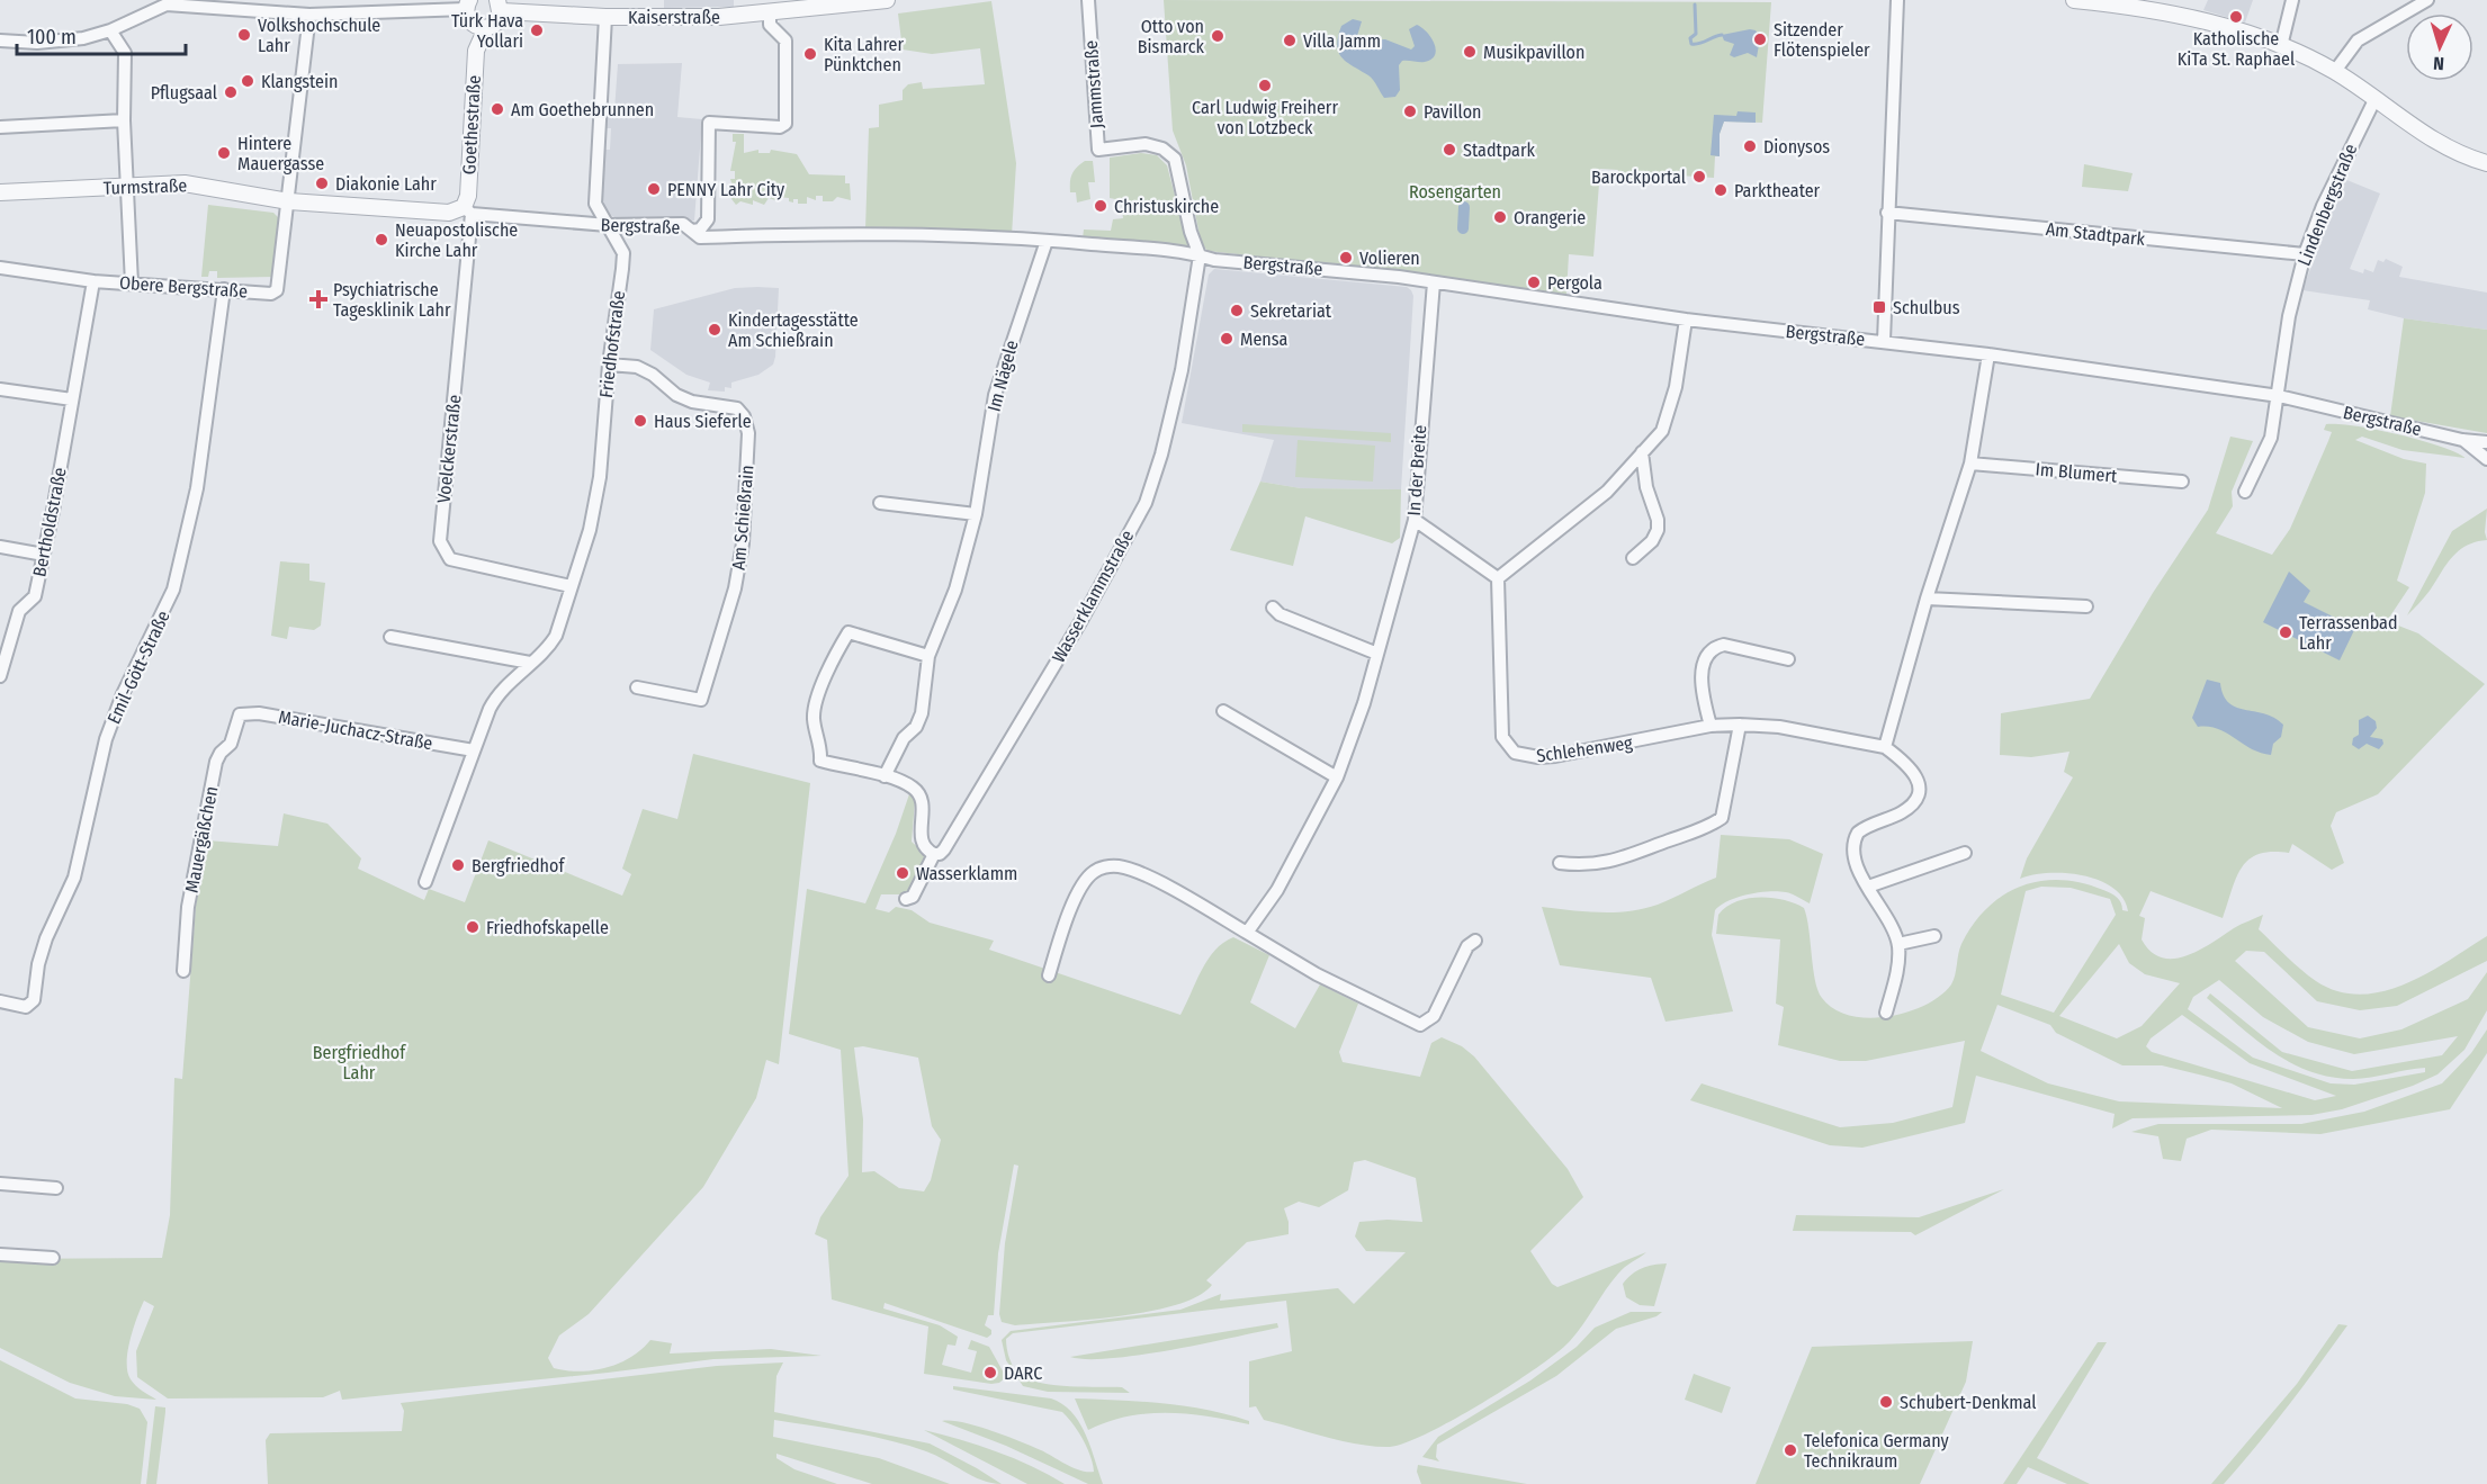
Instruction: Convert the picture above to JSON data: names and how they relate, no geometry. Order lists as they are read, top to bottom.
{
  "streets": {
    "street": [
      "Kaiserstraße",
      "Jammstraße",
      "Goethestraße",
      "Turmstraße",
      "Lindenbergstraße",
      "Bergstraße",
      "Am Stadtpark",
      "Obere Bergstraße",
      "Friedhofstraße",
      "Im Nägele",
      "Voelckerstraße",
      "In der Breite",
      "Im Blumert",
      "Am Schießrain",
      "Bertholdstraße",
      "Wasserklammstraße",
      "Emil-Gött-Straße",
      "Marie-Juchacz-Straße",
      "Schlehenweg",
      "Mauergäßchen"
    ]
  },
  "crossings": [
    ["Kaiserstraße", "Friedhofstraße"],
    ["Jammstraße", "Bergstraße"],
    ["Jammstraße", "Wasserklammstraße"],
    ["Goethestraße", "Bergstraße"],
    ["Goethestraße", "Voelckerstraße"],
    ["Turmstraße", "Bergstraße"],
    ["Turmstraße", "Obere Bergstraße"],
    ["Lindenbergstraße", "Bergstraße"],
    ["Lindenbergstraße", "Am Stadtpark"],
    ["Bergstraße", "Obere Bergstraße"],
    ["Bergstraße", "Friedhofstraße"],
    ["Bergstraße", "Im Nägele"],
    ["Bergstraße", "Voelckerstraße"],
    ["Bergstraße", "In der Breite"],
    ["Bergstraße", "Wasserklammstraße"],
    ["Obere Bergstraße", "Bertholdstraße"],
    ["Obere Bergstraße", "Emil-Gött-Straße"],
    ["Friedhofstraße", "Voelckerstraße"],
    ["Friedhofstraße", "Am Schießrain"],
    ["Friedhofstraße", "Marie-Juchacz-Straße"],
    ["Marie-Juchacz-Straße", "Mauergäßchen"]
  ],
  "parks": ["Rosengarten", "Bergfriedhof Lahr"],
  "places": {
    "other": [
      "Katholische KiTa St. Raphael",
      "Türk Hava Yollari",
      "Volkshochschule Lahr",
      "Otto von Bismarck",
      "Sitzender Flötenspieler",
      "Villa Jamm",
      "Musikpavillon",
      "Kita Lahrer Pünktchen",
      "Klangstein",
      "Carl Ludwig Freiherr von Lotzbeck",
      "Pflugsaal",
      "Am Goethebrunnen",
      "Pavillon",
      "Dionysos",
      "Stadtpark",
      "Hintere Mauergasse",
      "Barockportal",
      "Diakonie Lahr",
      "PENNY Lahr City",
      "Parktheater",
      "Christuskirche",
      "Orangerie",
      "Neuapostolische Kirche Lahr",
      "Volieren",
      "Pergola",
      "Sekretariat",
      "Kindertagesstätte Am Schießrain",
      "Mensa",
      "Haus Sieferle",
      "Terrassenbad Lahr",
      "Bergfriedhof",
      "Wasserklamm",
      "Friedhofskapelle",
      "DARC",
      "Schubert-Denkmal",
      "Telefonica Germany Technikraum"
    ],
    "health": ["Psychiatrische Tagesklinik Lahr"],
    "transit": ["Schulbus"]
  },
  "scale_bar": "100 m",
  "north": "bottom"
}
